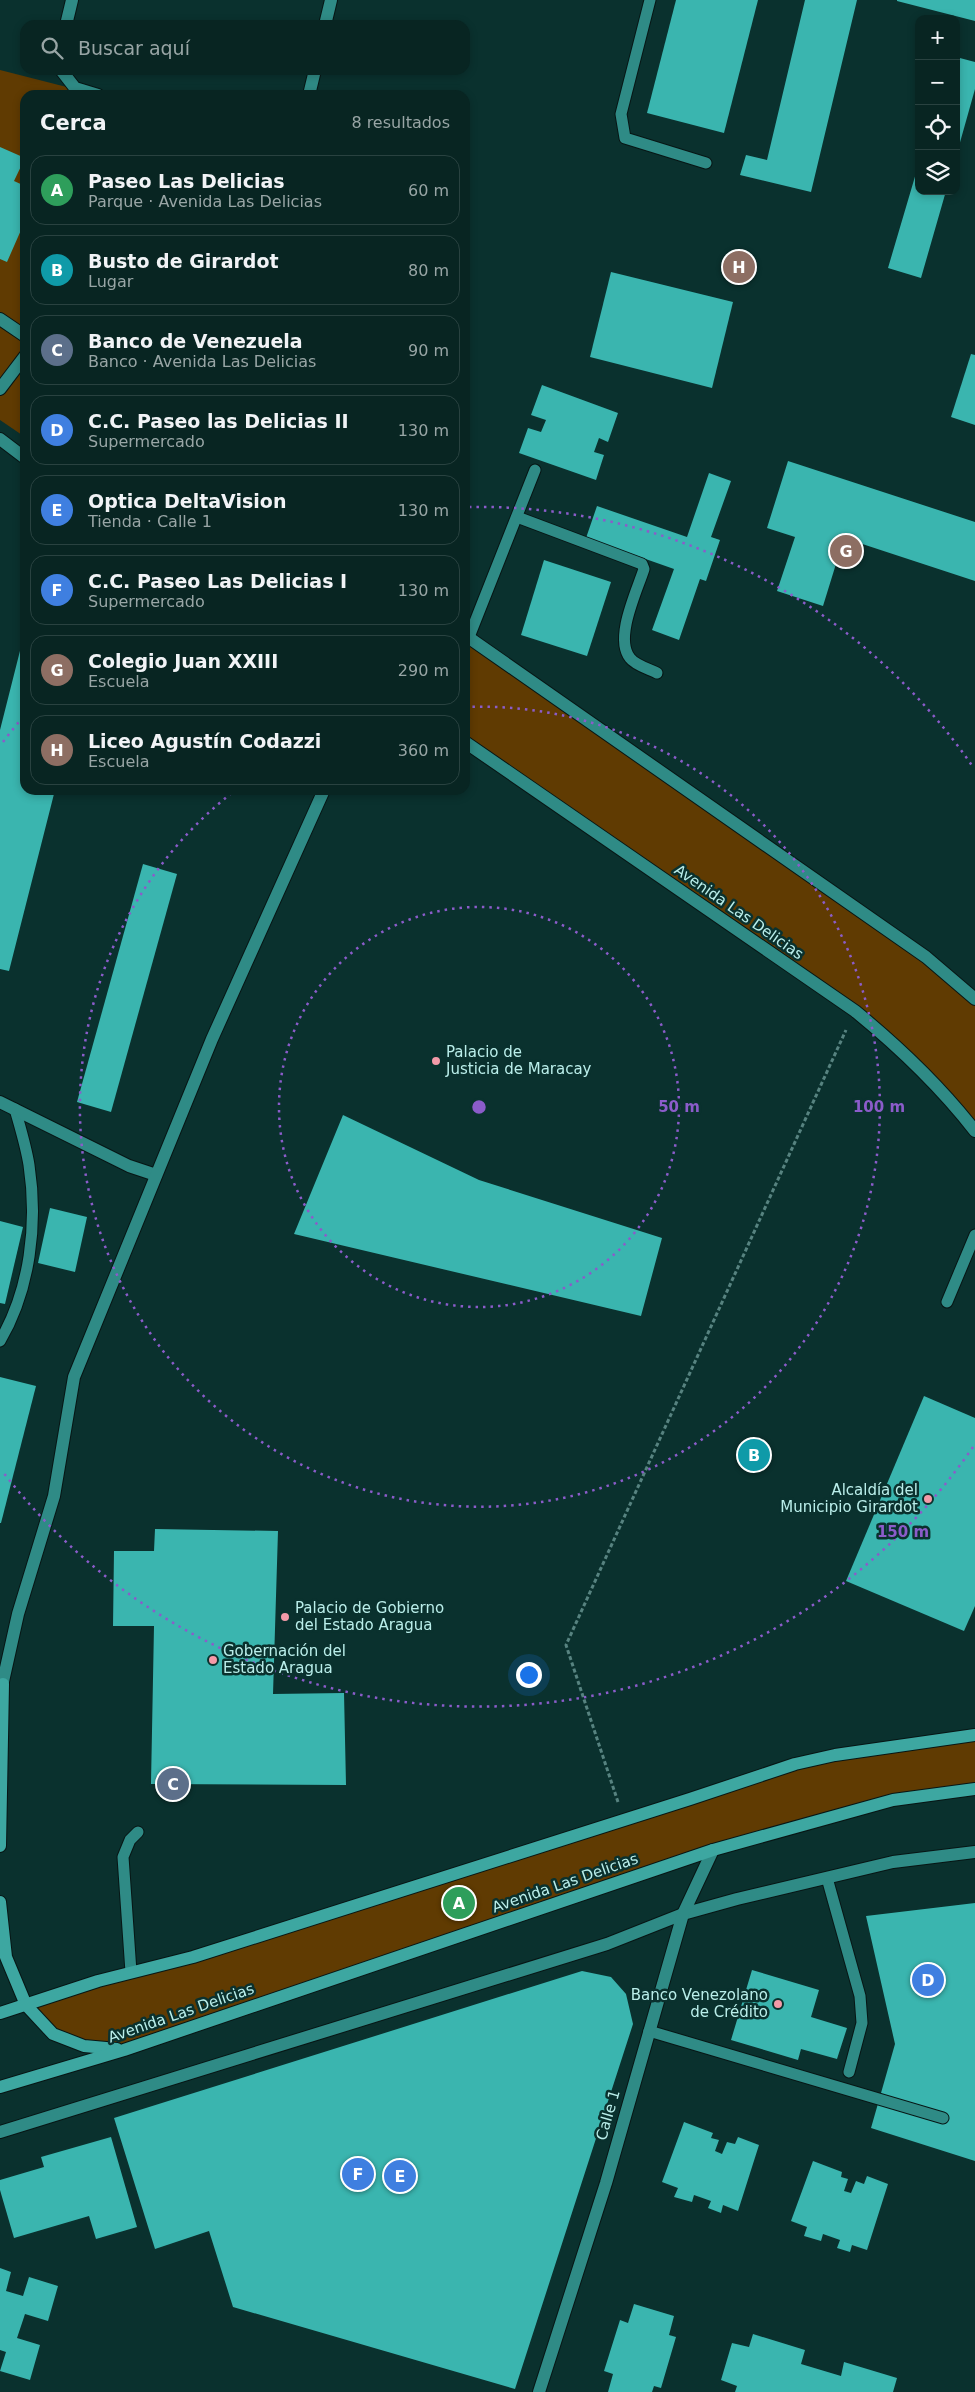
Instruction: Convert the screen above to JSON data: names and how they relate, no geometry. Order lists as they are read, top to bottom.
{
  "streets": {
    "main road": ["Avenida Las Delicias"],
    "street": ["Calle 1"]
  },
  "crossings": [
    ["Avenida Las Delicias", "Calle 1"]
  ],
  "places": [
    "Palacio de Justicia de Maracay",
    "Alcaldía del Municipio Girardot",
    "Palacio de Gobierno del Estado Aragua",
    "Gobernación del Estado Aragua",
    "Banco Venezolano de Crédito"
  ],
  "page": {
    "map_buttons": ["+", "−"],
    "search": "Buscar aquí",
    "heading": ["Cerca", "8 resultados"],
    "list": [
      {
        "mark": "A",
        "name": "Paseo Las Delicias",
        "note": "Parque · Avenida Las Delicias",
        "value": "60 m"
      },
      {
        "mark": "B",
        "name": "Busto de Girardot",
        "note": "Lugar",
        "value": "80 m"
      },
      {
        "mark": "C",
        "name": "Banco de Venezuela",
        "note": "Banco · Avenida Las Delicias",
        "value": "90 m"
      },
      {
        "mark": "D",
        "name": "C.C. Paseo las Delicias II",
        "note": "Supermercado",
        "value": "130 m"
      },
      {
        "mark": "E",
        "name": "Optica DeltaVision",
        "note": "Tienda · Calle 1",
        "value": "130 m"
      },
      {
        "mark": "F",
        "name": "C.C. Paseo Las Delicias I",
        "note": "Supermercado",
        "value": "130 m"
      },
      {
        "mark": "G",
        "name": "Colegio Juan XXIII",
        "note": "Escuela",
        "value": "290 m"
      },
      {
        "mark": "H",
        "name": "Liceo Agustín Codazzi",
        "note": "Escuela",
        "value": "360 m"
      }
    ],
    "pins": [
      "H",
      "G",
      "B",
      "C",
      "A",
      "D",
      "F",
      "E"
    ]
  },
  "rings": ["50 m", "100 m", "150 m"]
}
